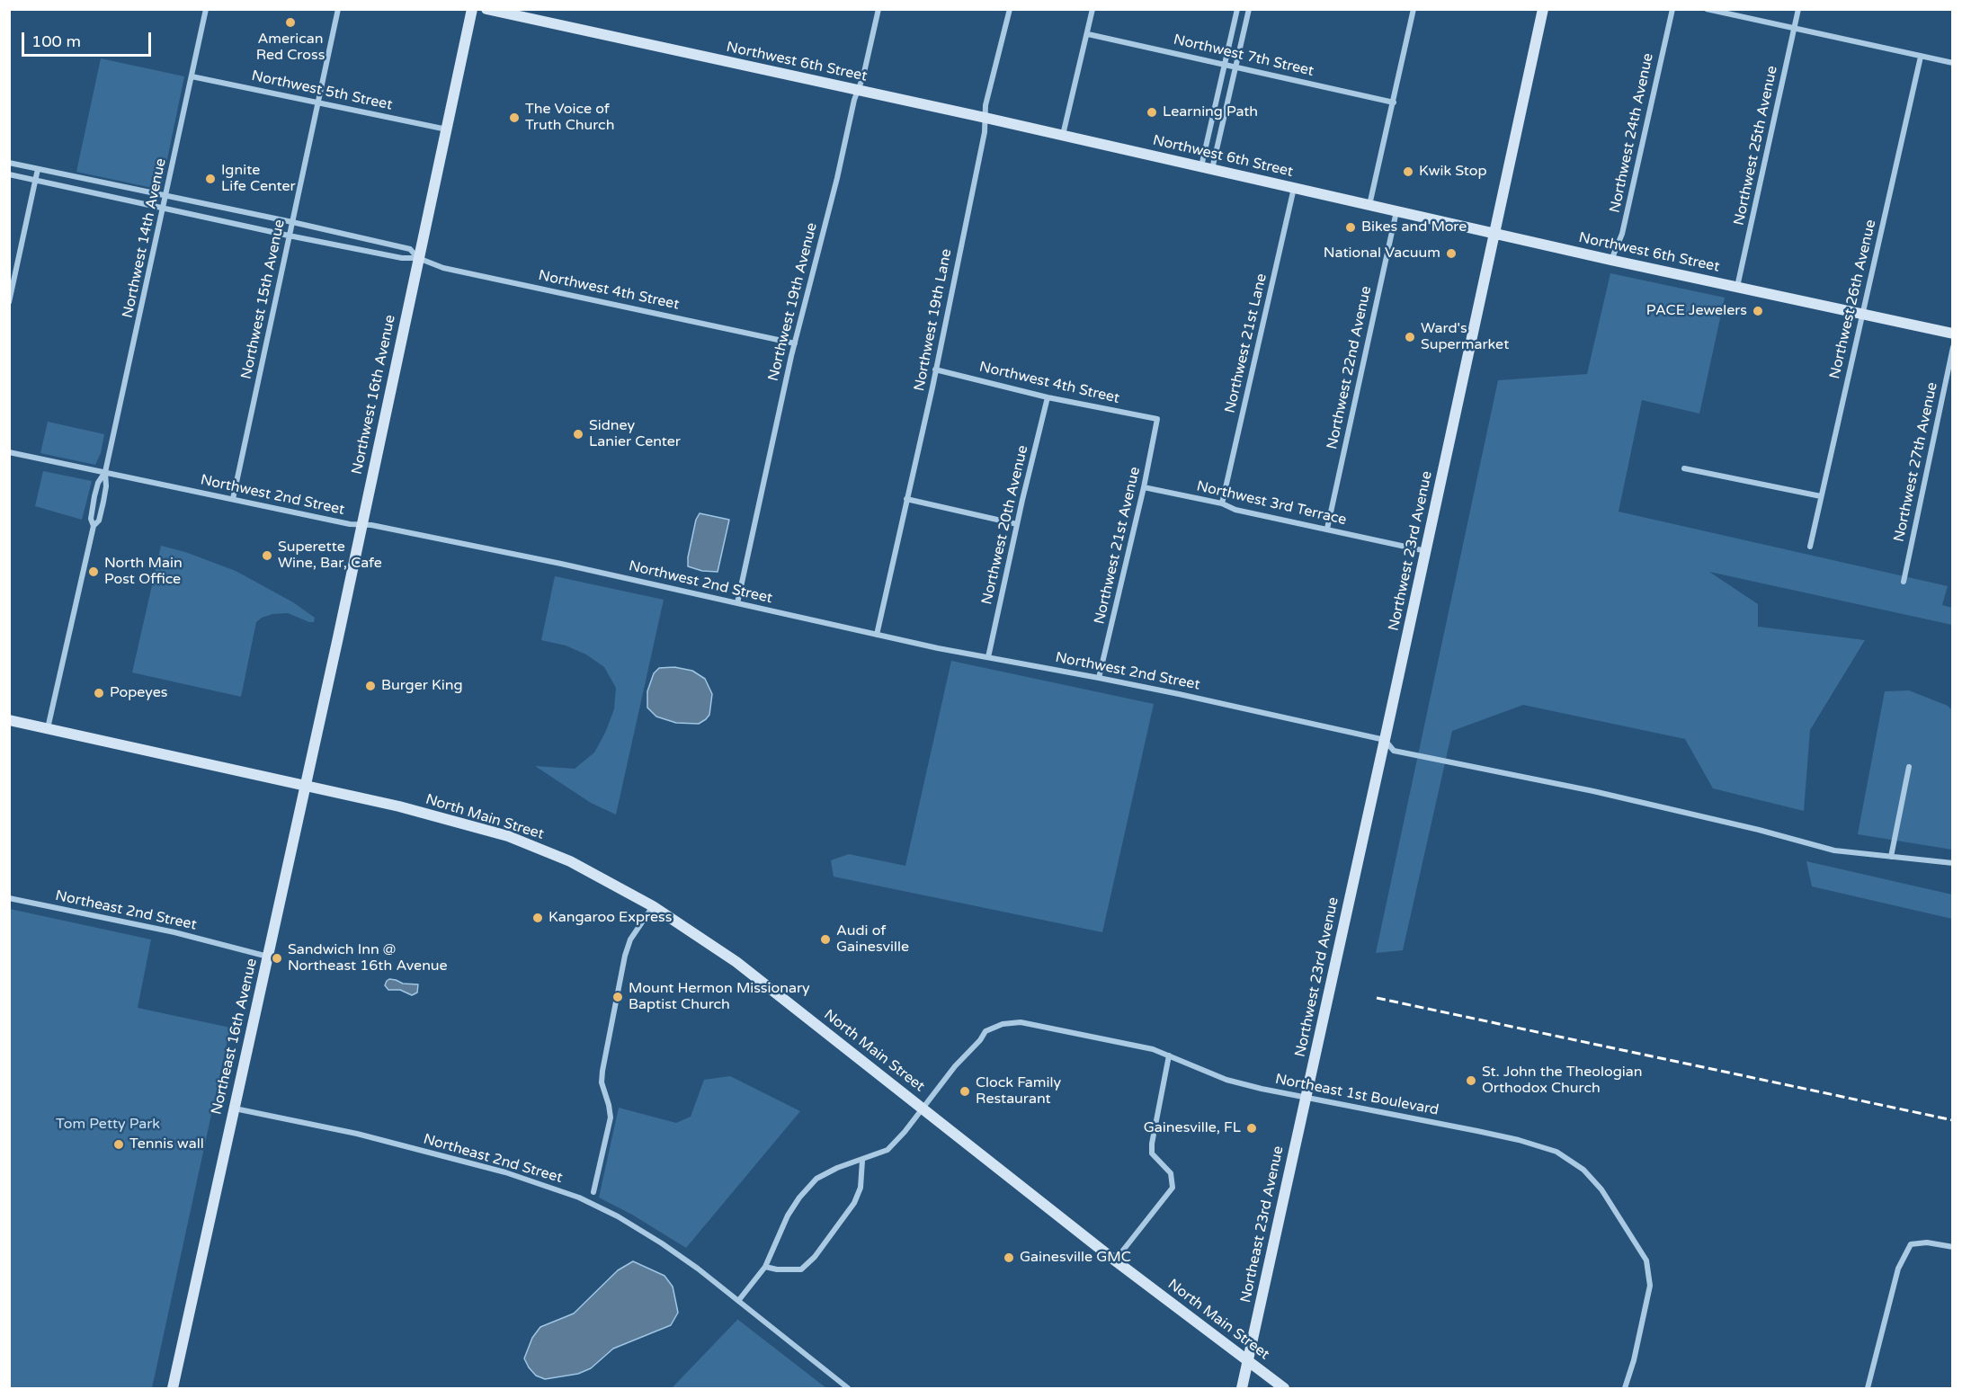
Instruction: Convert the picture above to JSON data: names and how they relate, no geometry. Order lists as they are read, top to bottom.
{
  "streets": {
    "main road": [
      "Northwest 6th Street",
      "Northwest 16th Avenue",
      "Northwest 23rd Avenue",
      "North Main Street",
      "Northeast 16th Avenue",
      "Northeast 23rd Avenue"
    ],
    "street": [
      "Northwest 7th Street",
      "Northwest 5th Street",
      "Northwest 24th Avenue",
      "Northwest 25th Avenue",
      "Northwest 14th Avenue",
      "Northwest 4th Street",
      "Northwest 15th Avenue",
      "Northwest 26th Avenue",
      "Northwest 19th Avenue",
      "Northwest 19th Lane",
      "Northwest 21st Lane",
      "Northwest 22nd Avenue",
      "Northwest 27th Avenue",
      "Northwest 2nd Street",
      "Northwest 3rd Terrace",
      "Northwest 20th Avenue",
      "Northwest 21st Avenue",
      "Northeast 2nd Street",
      "Northeast 1st Boulevard"
    ]
  },
  "crossings": [
    ["Northwest 6th Street", "Northwest 24th Avenue"],
    ["Northwest 6th Street", "Northwest 25th Avenue"],
    ["Northwest 6th Street", "Northwest 26th Avenue"],
    ["Northwest 6th Street", "Northwest 19th Avenue"],
    ["Northwest 6th Street", "Northwest 19th Lane"],
    ["Northwest 6th Street", "Northwest 21st Lane"],
    ["Northwest 6th Street", "Northwest 22nd Avenue"],
    ["Northwest 6th Street", "Northwest 23rd Avenue"],
    ["Northwest 5th Street", "Northwest 14th Avenue"],
    ["Northwest 5th Street", "Northwest 15th Avenue"],
    ["Northwest 5th Street", "Northwest 16th Avenue"],
    ["Northwest 14th Avenue", "Northwest 4th Street"],
    ["Northwest 14th Avenue", "Northwest 2nd Street"],
    ["Northwest 14th Avenue", "North Main Street"],
    ["Northwest 4th Street", "Northwest 15th Avenue"],
    ["Northwest 4th Street", "Northwest 19th Avenue"],
    ["Northwest 4th Street", "Northwest 19th Lane"],
    ["Northwest 4th Street", "Northwest 16th Avenue"],
    ["Northwest 4th Street", "Northwest 20th Avenue"],
    ["Northwest 4th Street", "Northwest 21st Avenue"],
    ["Northwest 15th Avenue", "Northwest 2nd Street"],
    ["Northwest 19th Avenue", "Northwest 2nd Street"],
    ["Northwest 19th Lane", "Northwest 2nd Street"],
    ["Northwest 21st Lane", "Northwest 3rd Terrace"],
    ["Northwest 22nd Avenue", "Northwest 3rd Terrace"],
    ["Northwest 16th Avenue", "Northwest 2nd Street"],
    ["Northwest 16th Avenue", "North Main Street"],
    ["Northwest 16th Avenue", "Northeast 16th Avenue"],
    ["Northwest 2nd Street", "Northwest 20th Avenue"],
    ["Northwest 2nd Street", "Northwest 21st Avenue"],
    ["Northwest 2nd Street", "Northwest 23rd Avenue"],
    ["Northwest 3rd Terrace", "Northwest 21st Avenue"],
    ["Northwest 3rd Terrace", "Northwest 23rd Avenue"],
    ["Northwest 23rd Avenue", "Northeast 1st Boulevard"],
    ["Northwest 23rd Avenue", "Northeast 23rd Avenue"],
    ["North Main Street", "Northeast 16th Avenue"],
    ["North Main Street", "Northeast 1st Boulevard"],
    ["North Main Street", "Northeast 23rd Avenue"],
    ["Northeast 2nd Street", "Northeast 16th Avenue"],
    ["Northeast 2nd Street", "Northeast 1st Boulevard"],
    ["Northeast 1st Boulevard", "Northeast 23rd Avenue"]
  ],
  "parks": ["Tom Petty Park"],
  "places": [
    "American Red Cross",
    "Learning Path",
    "The Voice of Truth Church",
    "Kwik Stop",
    "Ignite Life Center",
    "Bikes and More",
    "National Vacuum",
    "PACE Jewelers",
    "Ward's Supermarket",
    "Sidney Lanier Center",
    "Superette Wine, Bar, Cafe",
    "North Main Post Office",
    "Burger King",
    "Popeyes",
    "Kangaroo Express",
    "Audi of Gainesville",
    "Sandwich Inn @ Northeast 16th Avenue",
    "Mount Hermon Missionary Baptist Church",
    "St. John the Theologian Orthodox Church",
    "Clock Family Restaurant",
    "Gainesville, FL",
    "Tennis wall",
    "Gainesville GMC"
  ],
  "scale_bar": "100 m"
}
